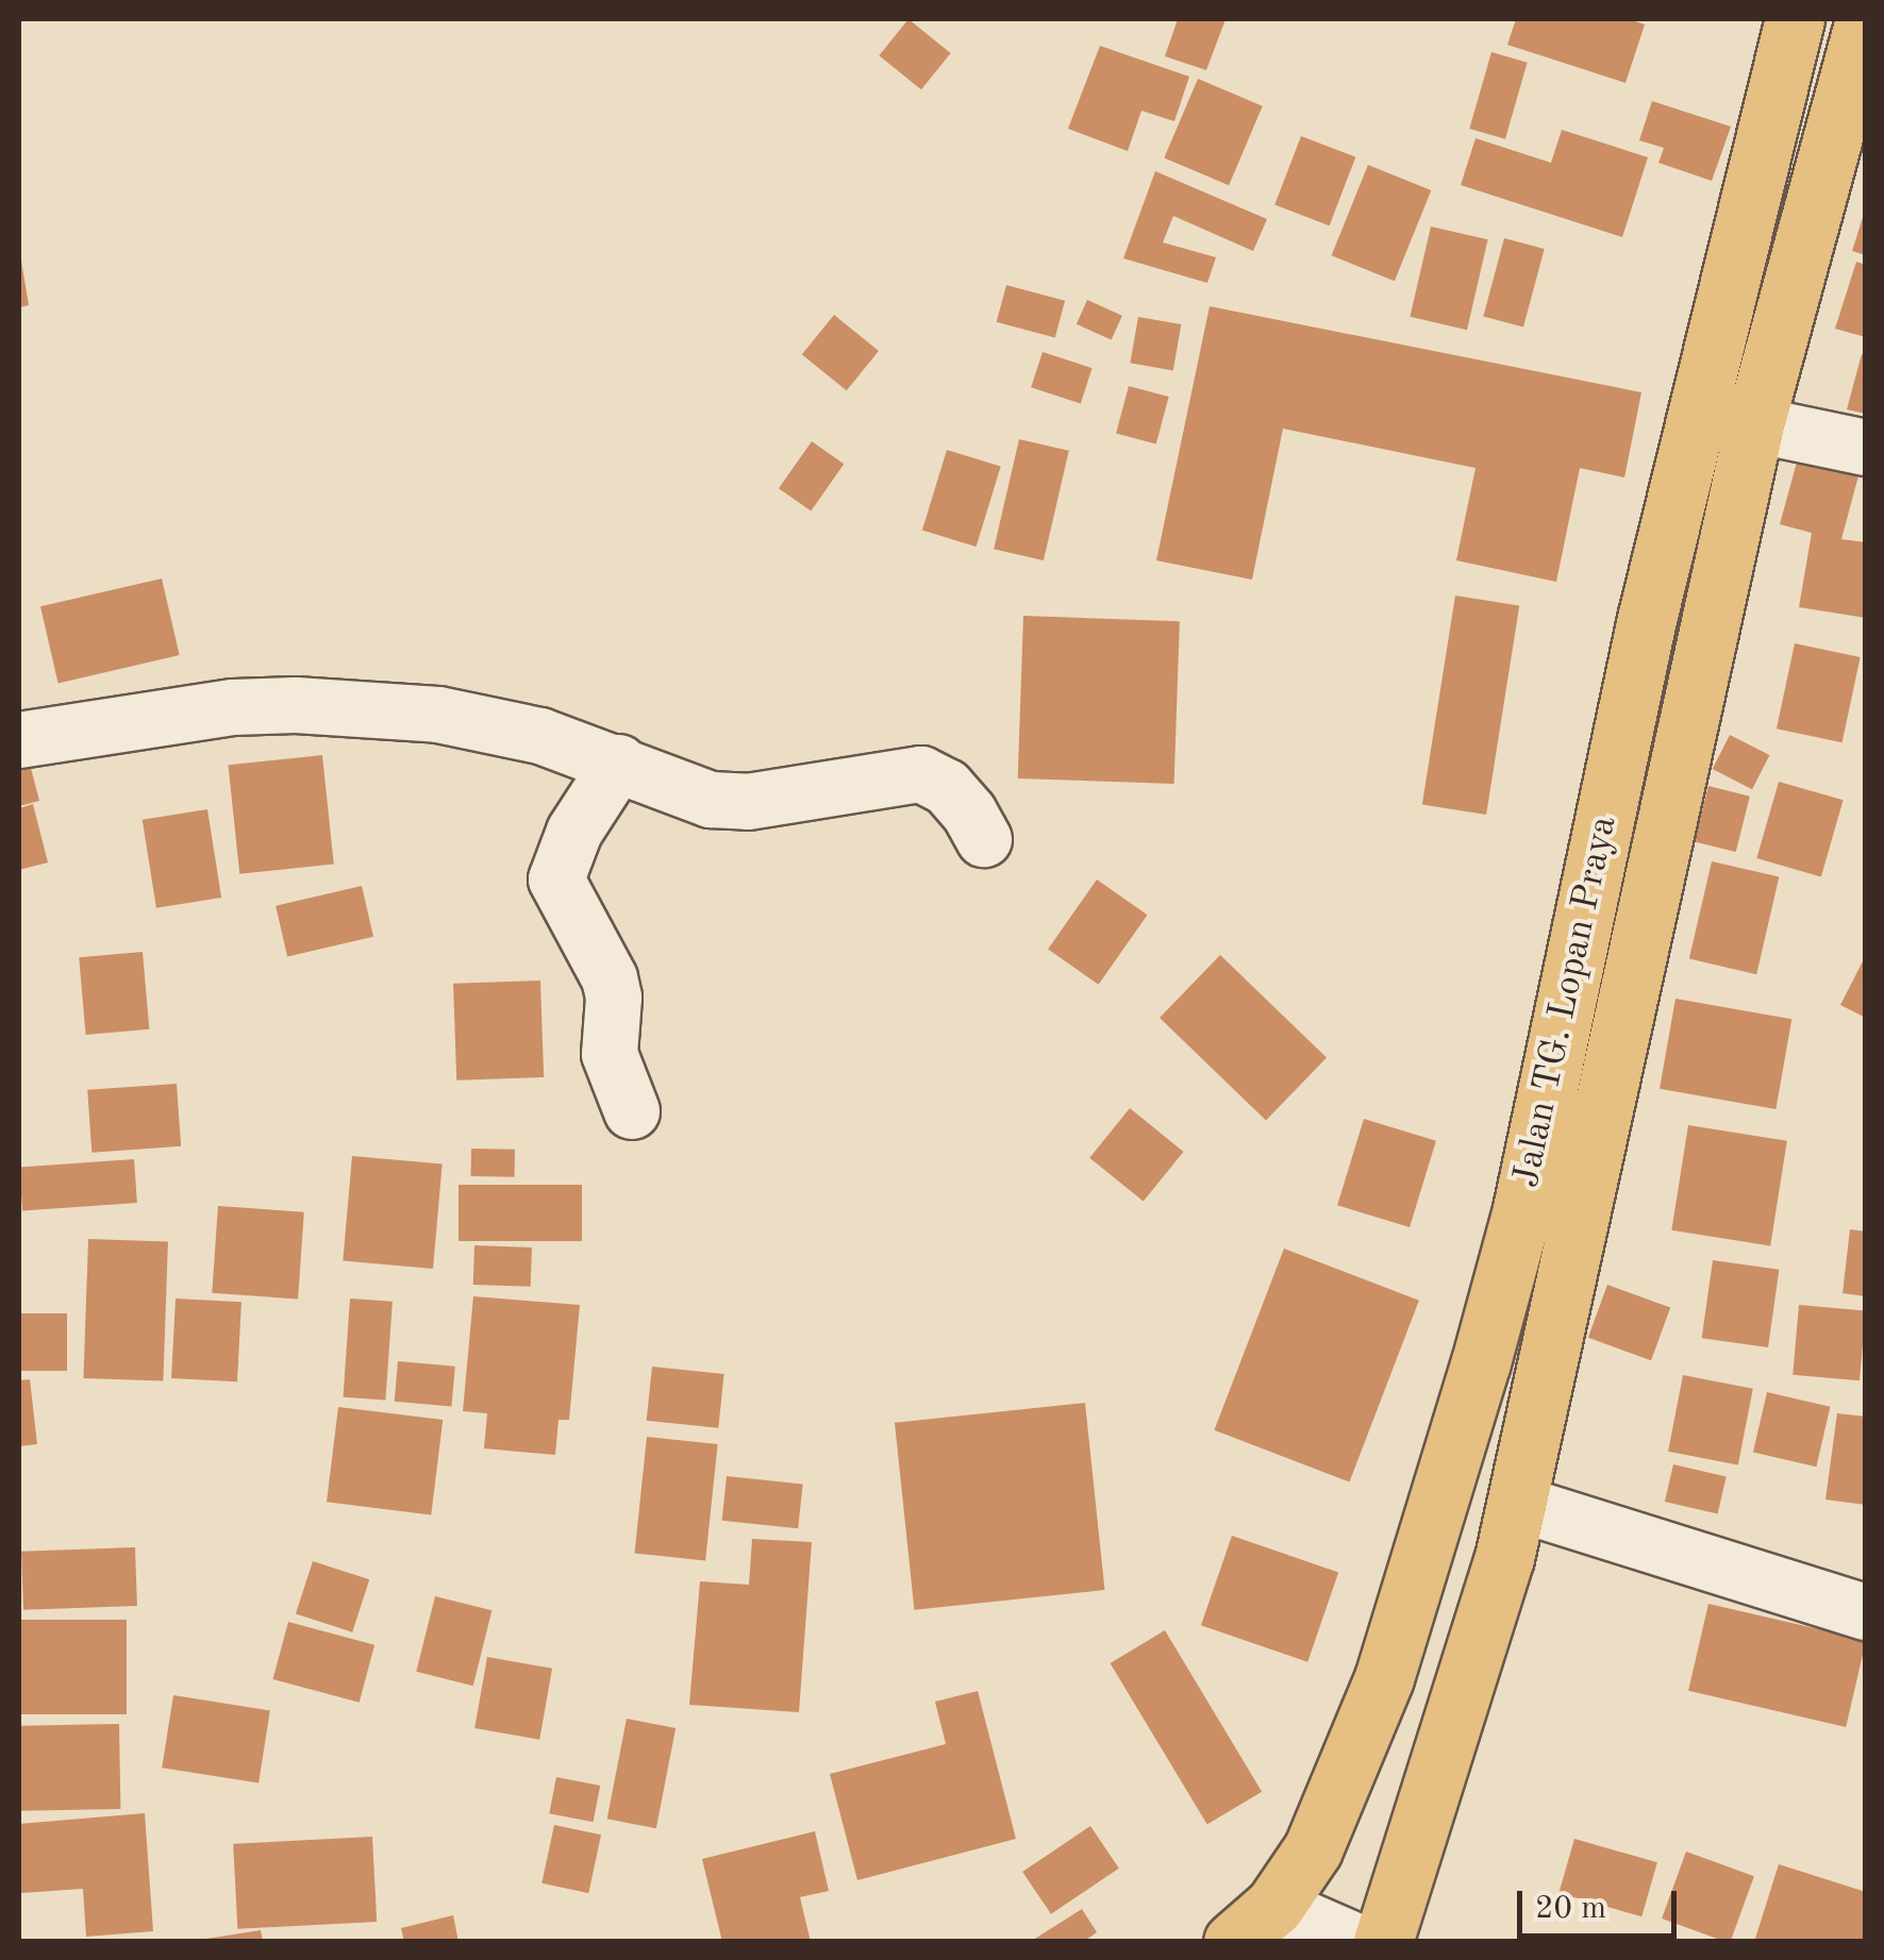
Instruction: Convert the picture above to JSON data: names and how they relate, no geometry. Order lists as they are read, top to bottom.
{
  "streets": {
    "highway": ["Jalan TG. Lopan Praya"]
  },
  "scale_bar": "20 m"
}
